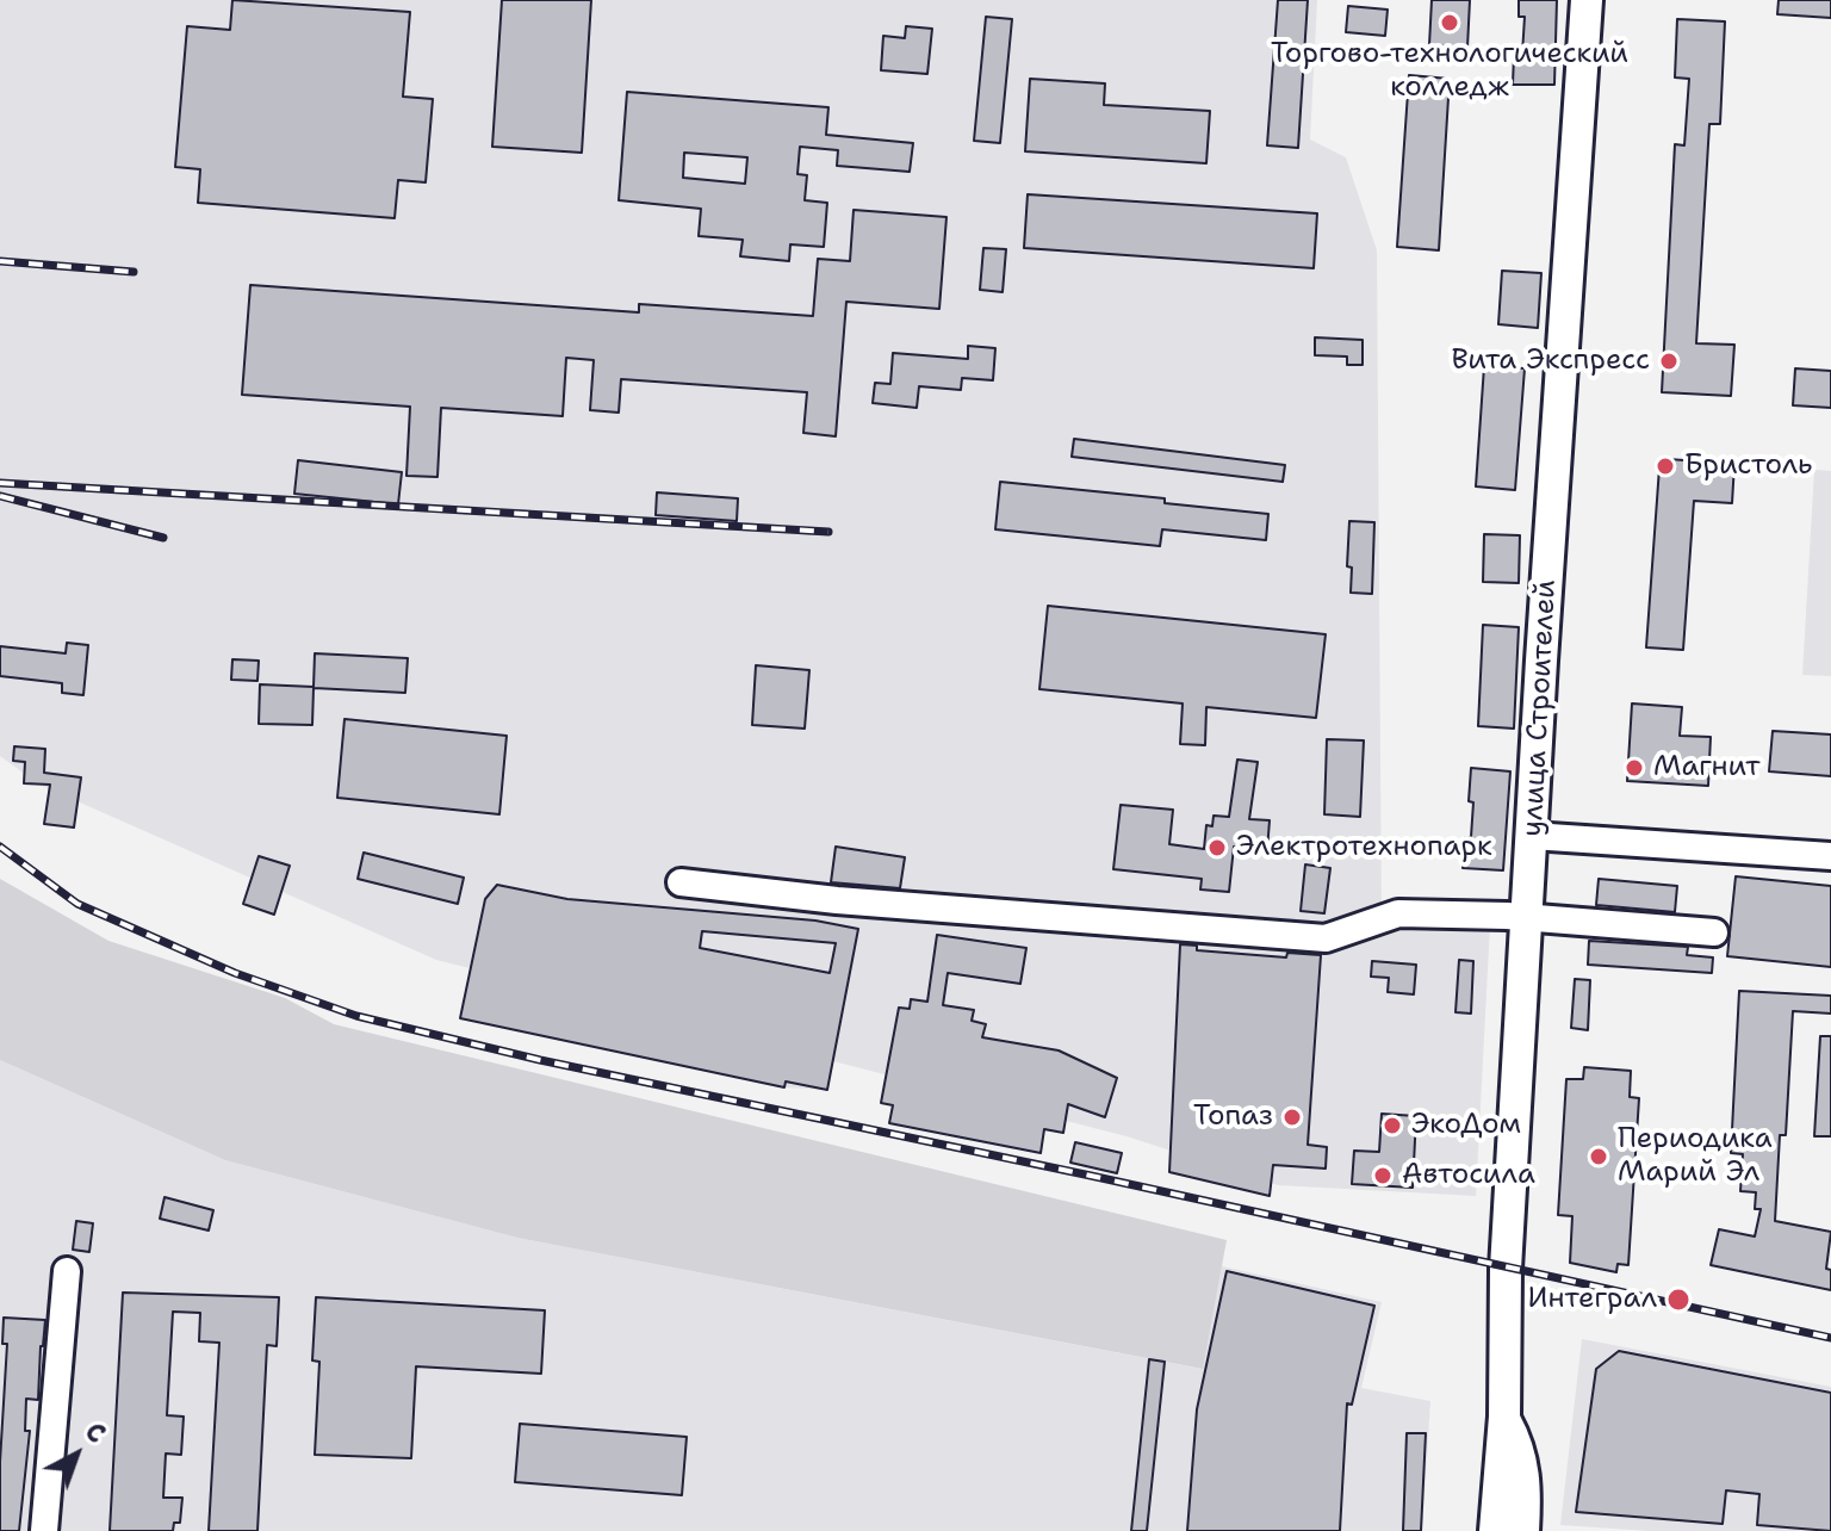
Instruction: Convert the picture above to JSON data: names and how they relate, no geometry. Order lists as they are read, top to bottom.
{
  "streets": {
    "main road": ["улица Строителей"]
  },
  "places": [
    "Торгово-технологический колледж",
    "Вита Экспресс",
    "Бристоль",
    "Магнит",
    "Электротехнопарк",
    "Топаз",
    "ЭкоДом",
    "Периодика Марий Эл",
    "Автосила",
    "Интеграл"
  ],
  "north": "top right"
}
